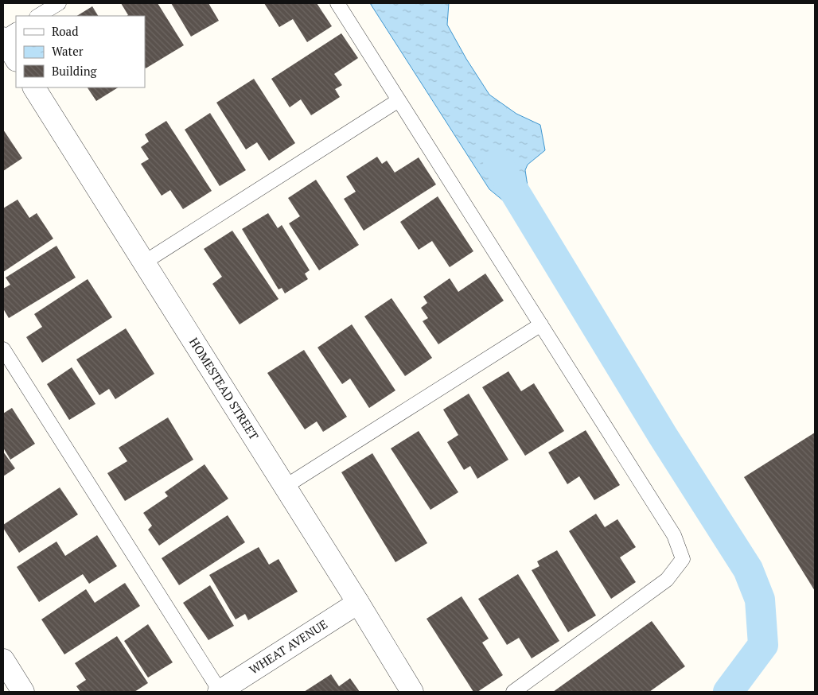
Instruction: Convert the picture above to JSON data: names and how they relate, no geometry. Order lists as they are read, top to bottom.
{
  "streets": {
    "street": ["HOMESTEAD STREET", "WHEAT AVENUE"]
  },
  "crossings": [
    ["HOMESTEAD STREET", "WHEAT AVENUE"]
  ],
  "legend": ["Road", "Water", "Building"]
}
